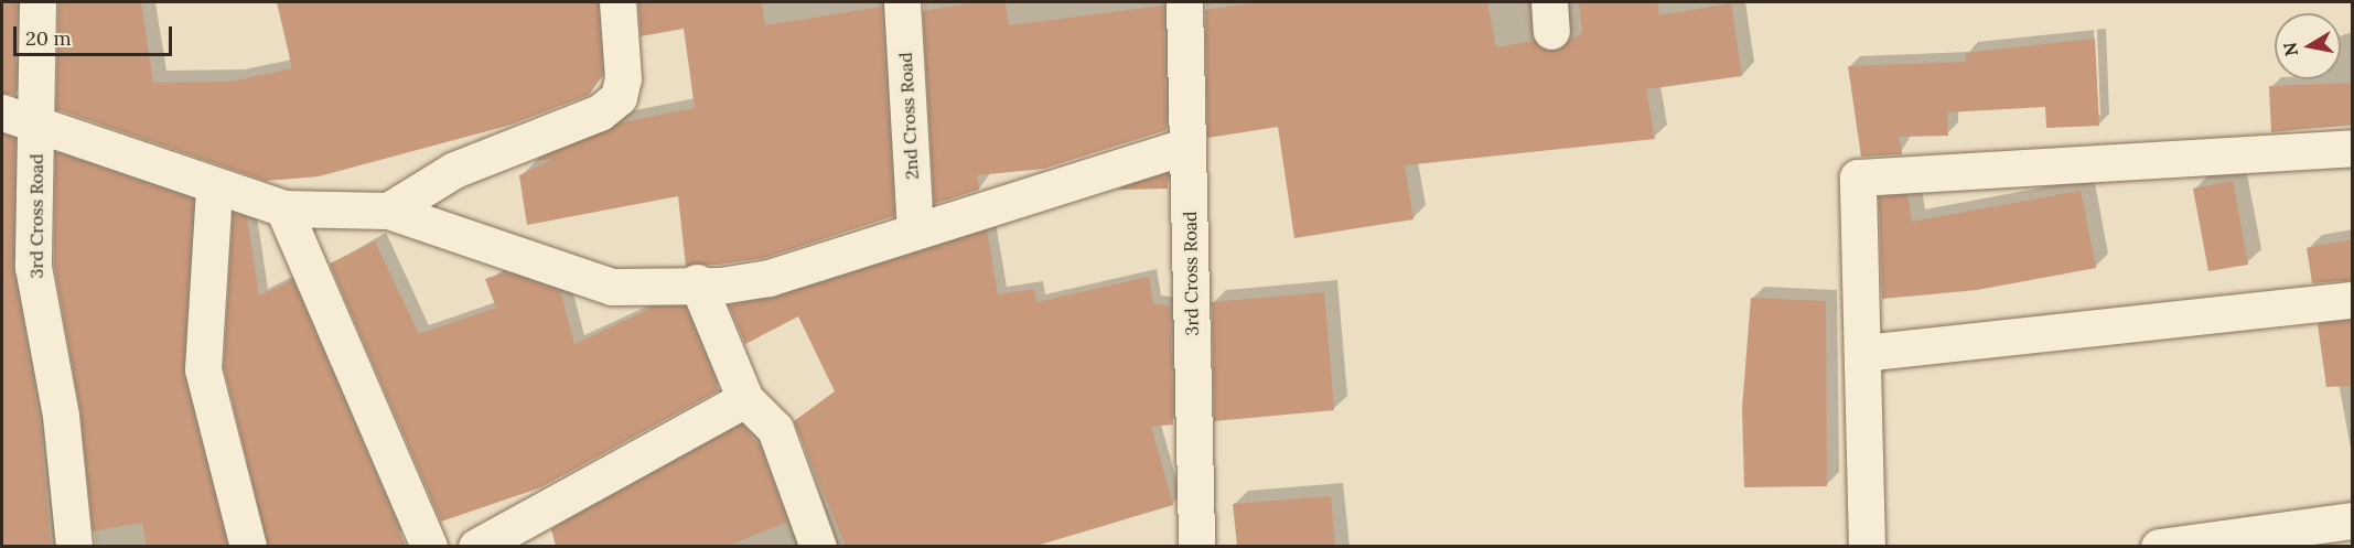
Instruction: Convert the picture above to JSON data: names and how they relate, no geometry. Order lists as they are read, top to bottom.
{
  "streets": {
    "street": ["2nd Cross Road", "3rd Cross Road"]
  },
  "scale_bar": "20 m",
  "north": "left"
}
